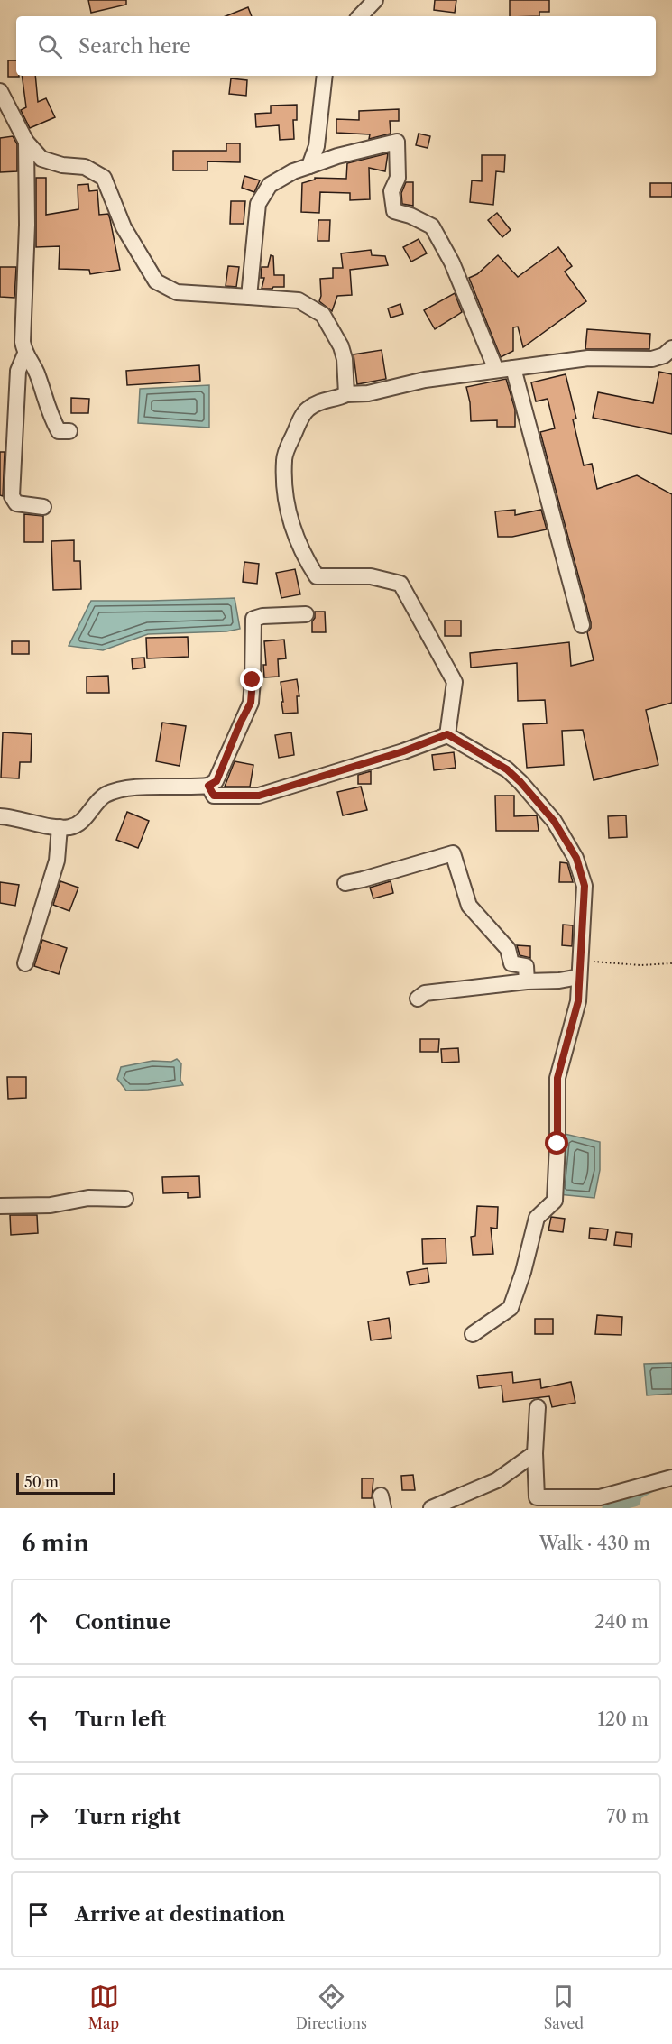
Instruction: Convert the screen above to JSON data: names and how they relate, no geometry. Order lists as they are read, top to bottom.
{
  "scale_bar": "50 m",
  "page": {
    "search": "Search here",
    "scale": "50 m",
    "heading": ["6 min", "Walk · 430 m"],
    "list": [
      ["Continue", "240 m"],
      ["Turn left", "120 m"],
      ["Turn right", "70 m"],
      "Arrive at destination"
    ],
    "nav": ["Map", "Directions", "Saved"]
  }
}
